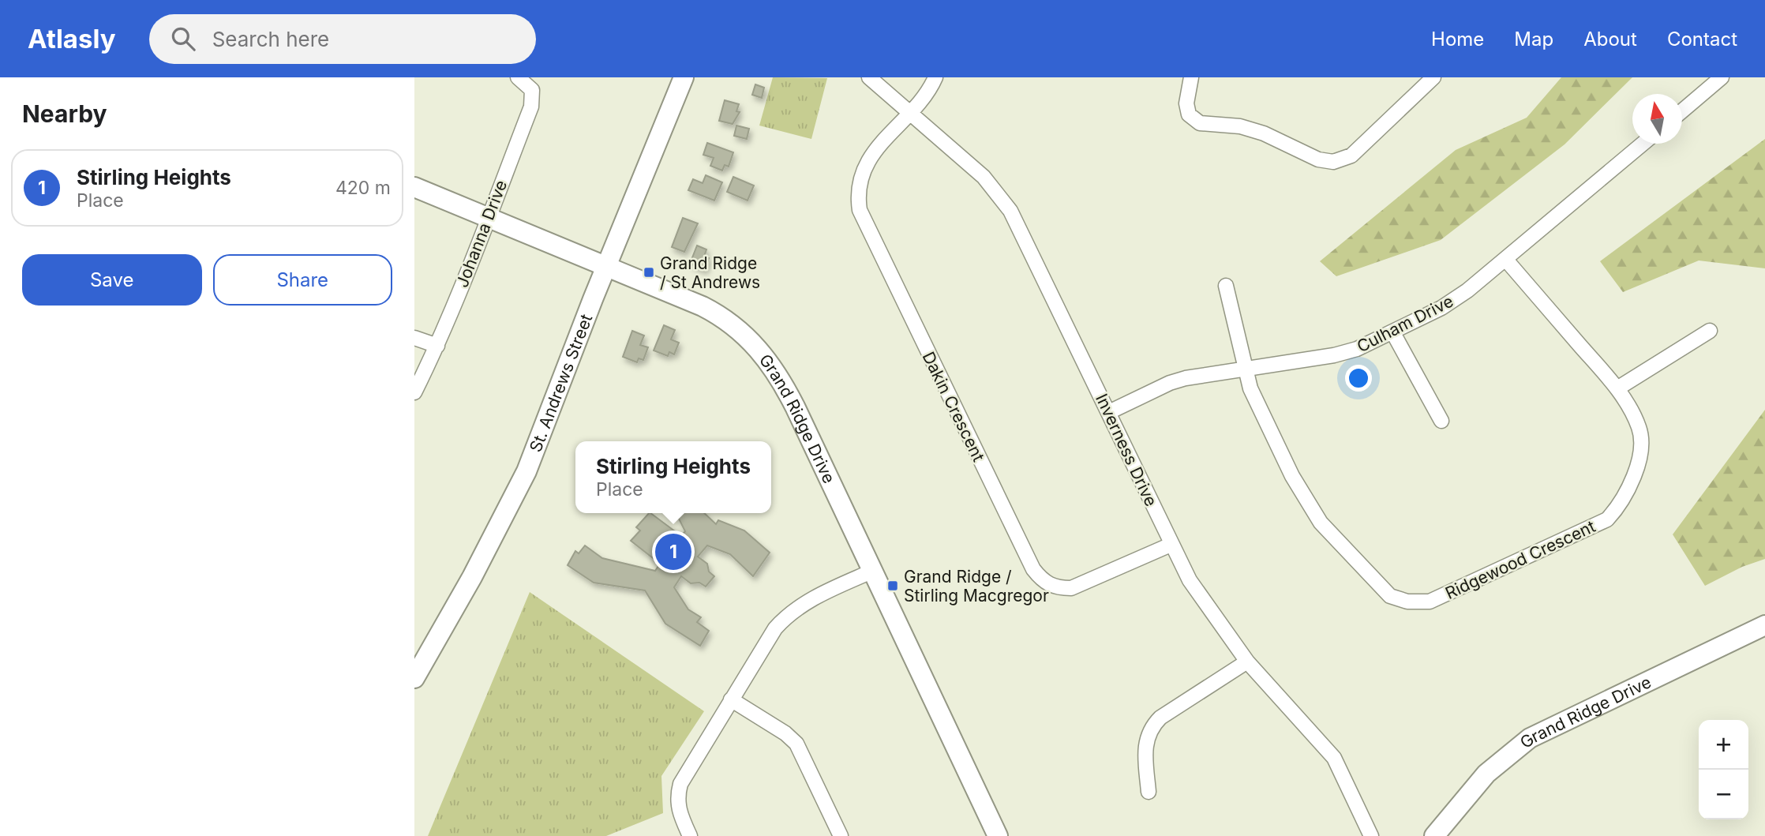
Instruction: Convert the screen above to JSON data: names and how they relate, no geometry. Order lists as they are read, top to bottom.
{
  "streets": {
    "street": [
      "Johanna Drive",
      "Culham Drive",
      "St. Andrews Street",
      "Dakin Crescent",
      "Grand Ridge Drive",
      "Inverness Drive",
      "Ridgewood Crescent"
    ]
  },
  "crossings": [
    ["Johanna Drive", "Grand Ridge Drive"],
    ["Culham Drive", "Inverness Drive"],
    ["Culham Drive", "Ridgewood Crescent"],
    ["St. Andrews Street", "Grand Ridge Drive"],
    ["Dakin Crescent", "Inverness Drive"]
  ],
  "places": {
    "transit": ["Grand Ridge / St Andrews", "Grand Ridge / Stirling Macgregor"]
  },
  "north": "top",
  "page": {
    "header": "Atlasly",
    "search": "Search here",
    "nav": [
      "Home",
      "Map",
      "About",
      "Contact"
    ],
    "heading": "Nearby",
    "list": [
      {
        "mark": "1",
        "name": "Stirling Heights",
        "note": "Place",
        "value": "420 m"
      }
    ],
    "buttons": ["Save", "Share"],
    "popup": ["Stirling Heights", "Place"],
    "pins": "1",
    "map_buttons": ["+", "−"]
  }
}
